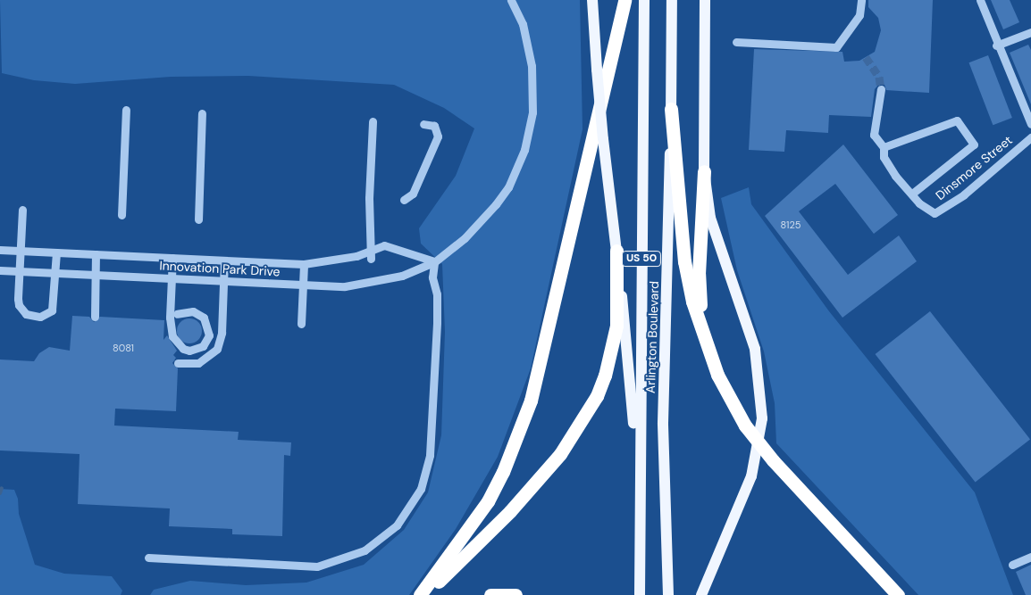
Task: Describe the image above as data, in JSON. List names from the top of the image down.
{
  "streets": {
    "main road": ["US 50", "Arlington Boulevard"],
    "street": ["Dinsmore Street", "Innovation Park Drive"]
  },
  "house_numbers": ["8125", "8081"]
}
